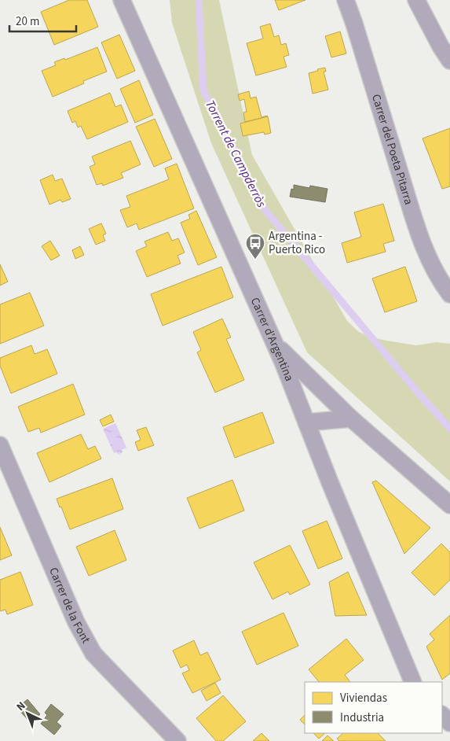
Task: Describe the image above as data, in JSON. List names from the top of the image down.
{
  "streets": {
    "street": ["Carrer del Poeta Pitarra", "Carrer d'Argentina", "Carrer de la Font"]
  },
  "water": ["Torrent de Campderròs"],
  "places": {
    "bus stop": ["Argentina - Puerto Rico"]
  },
  "legend": ["Viviendas", "Industria"],
  "scale_bar": "20 m",
  "north": "top left"
}
